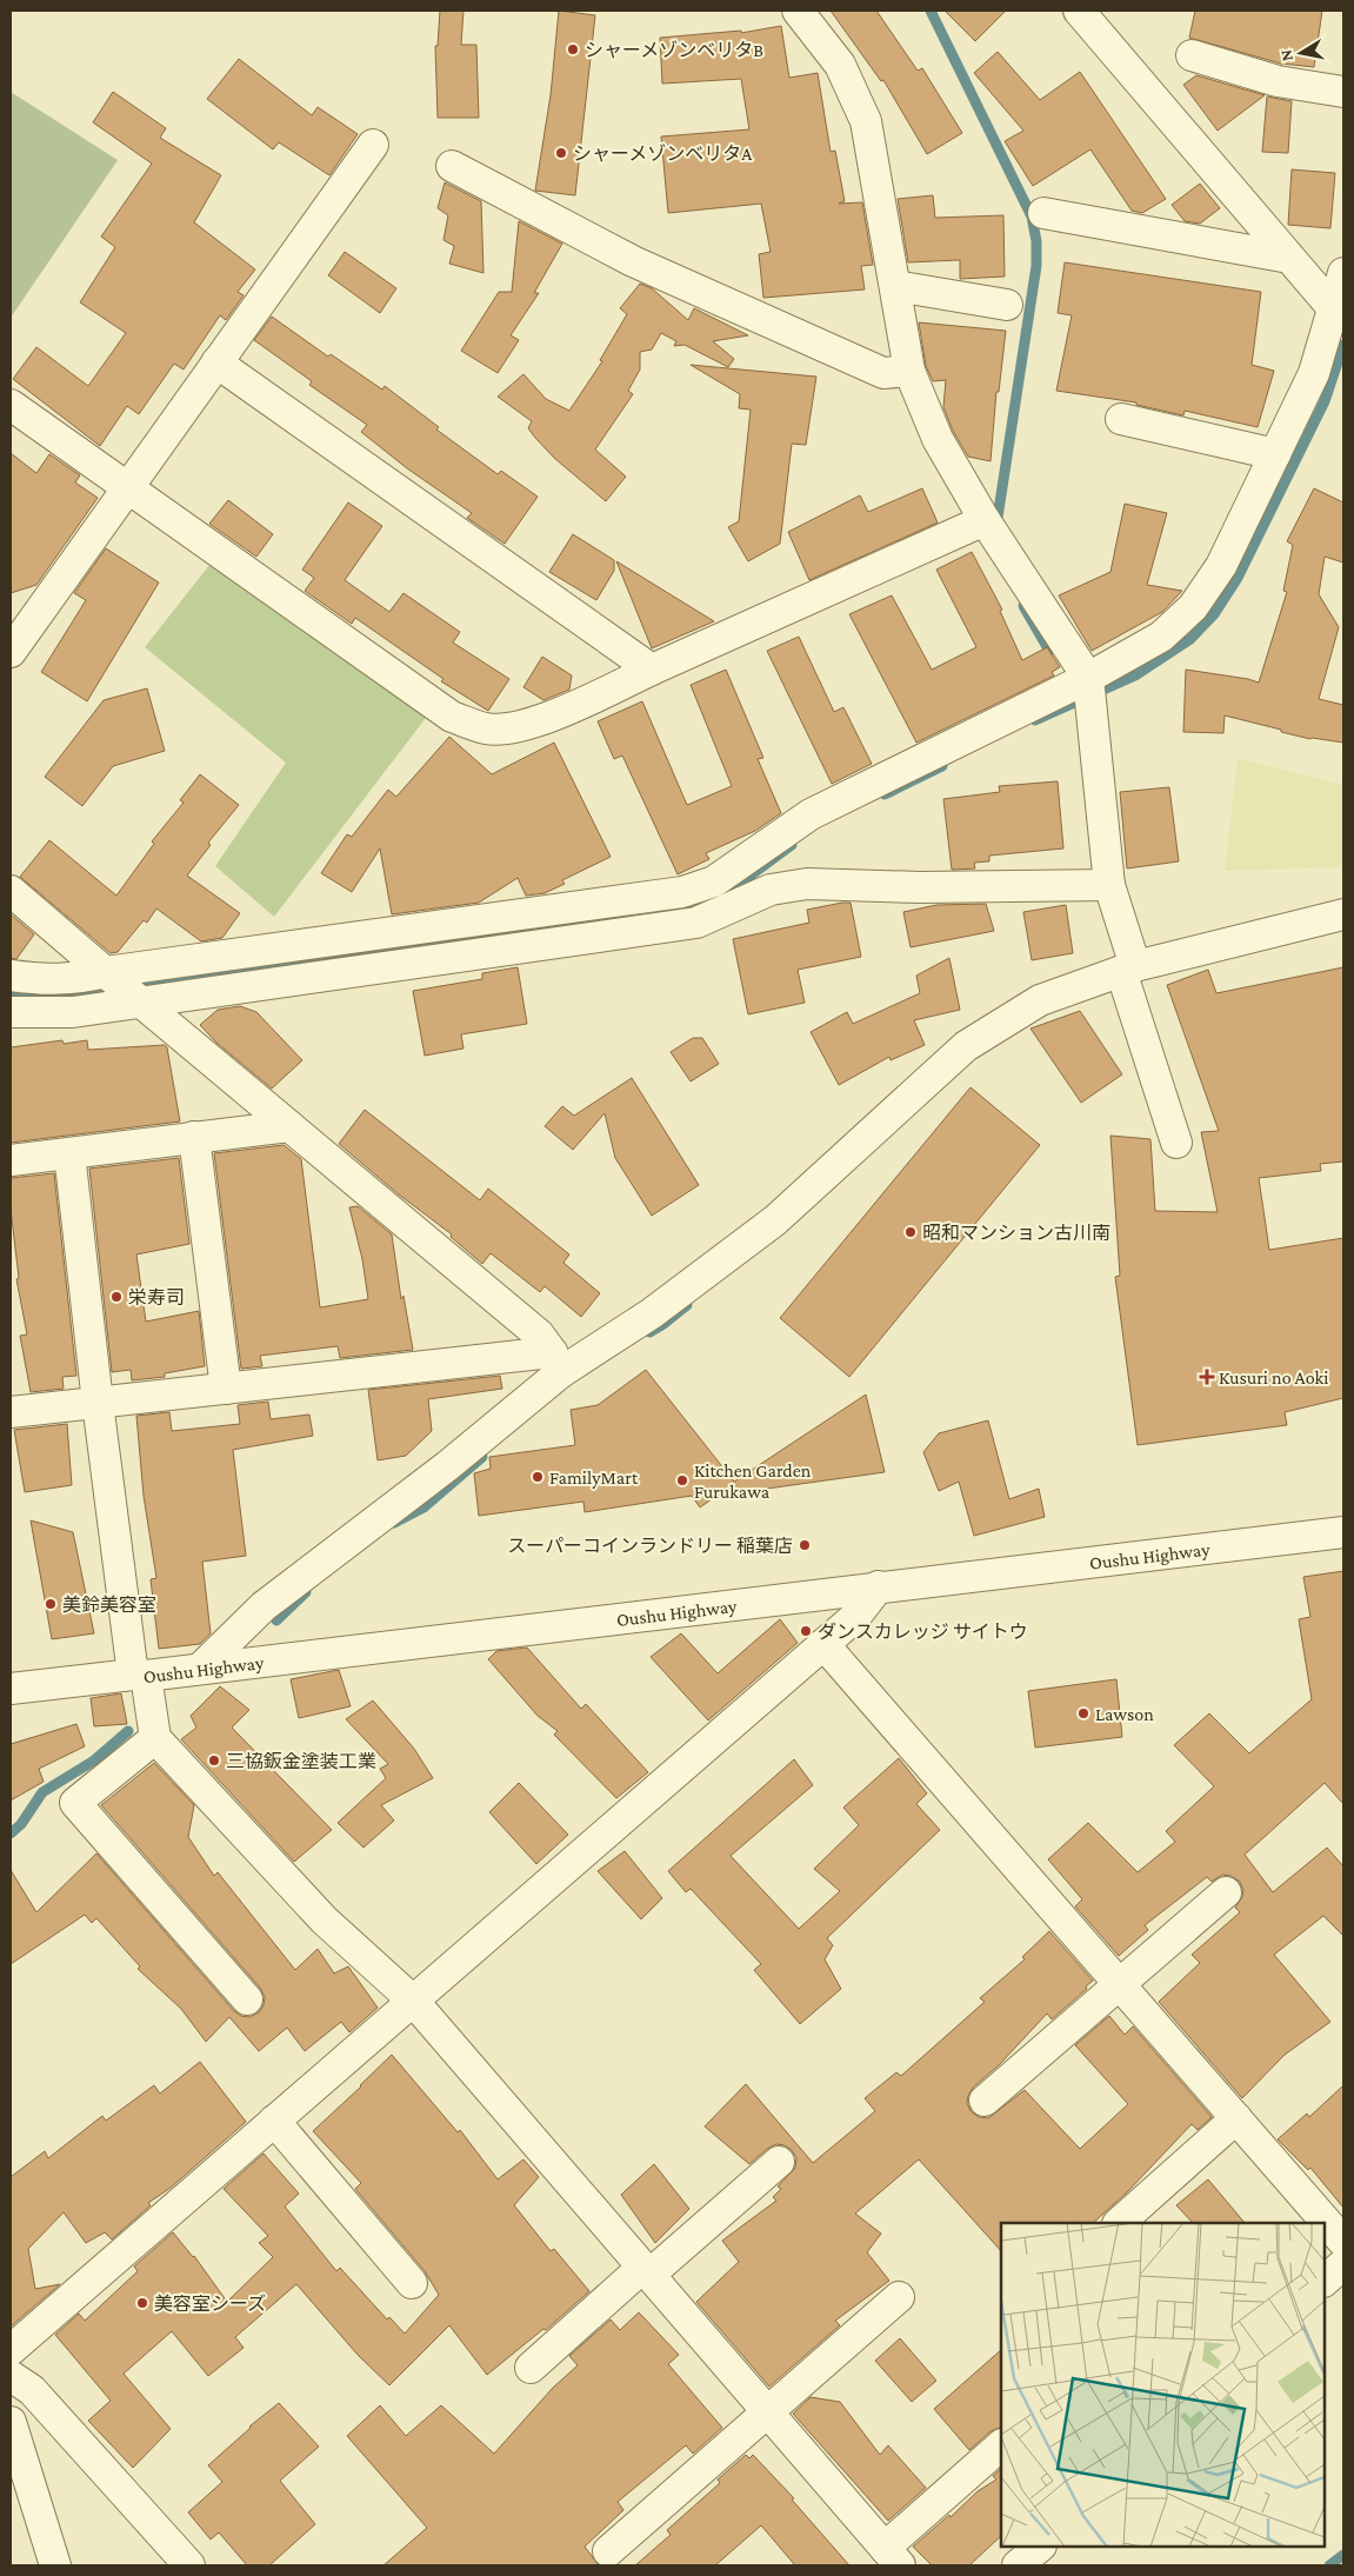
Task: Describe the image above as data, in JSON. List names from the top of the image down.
{
  "streets": {
    "street": ["Oushu Highway"]
  },
  "places": {
    "other": [
      "シャーメゾンベリタB",
      "シャーメゾンベリタA",
      "昭和マンション古川南",
      "栄寿司",
      "FamilyMart",
      "Kitchen Garden Furukawa",
      "スーパーコインランドリー 稲葉店",
      "美鈴美容室",
      "ダンスカレッジ サイトウ",
      "Lawson",
      "三協鈑金塗装工業",
      "美容室シーズ"
    ],
    "health": ["Kusuri no Aoki"]
  },
  "north": "left"
}
